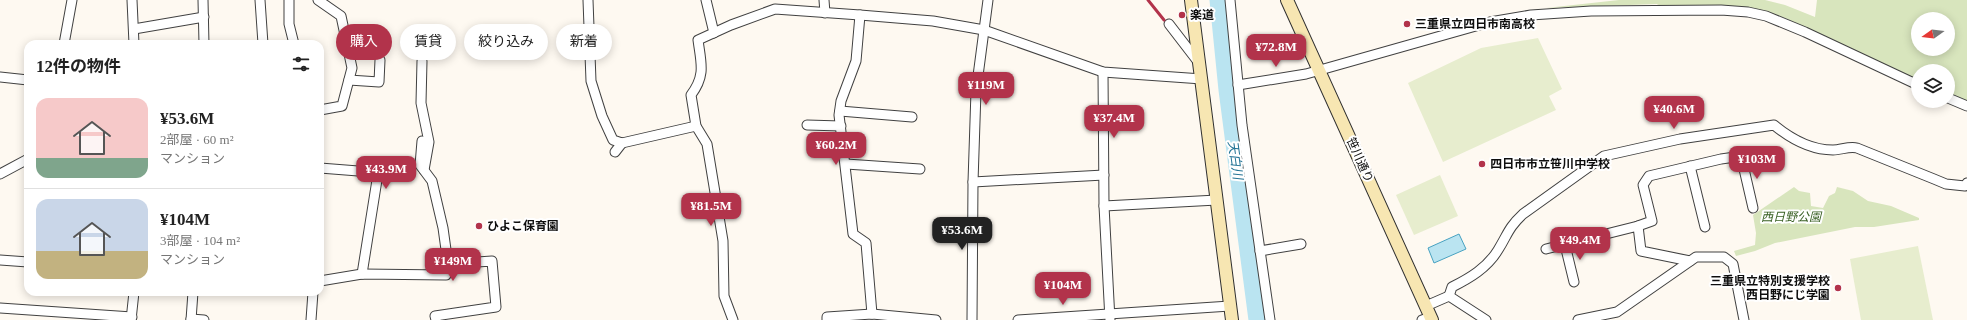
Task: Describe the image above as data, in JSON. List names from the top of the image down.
{
  "streets": {
    "street": ["笹川通り"]
  },
  "water": ["天白川"],
  "parks": ["西日野公園"],
  "places": [
    "楽道",
    "三重県立四日市南高校",
    "四日市市立笹川中学校",
    "ひよこ保育園",
    "三重県立特別支援学校 西日野にじ学園"
  ],
  "north": "left",
  "page": {
    "chip": [
      "購入",
      "賃貸",
      "絞り込み",
      "新着"
    ],
    "price": [
      "¥72.8M",
      "¥119M",
      "¥40.6M",
      "¥37.4M",
      "¥60.2M",
      "¥103M",
      "¥43.9M",
      "¥81.5M",
      "¥53.6M",
      "¥49.4M",
      "¥149M",
      "¥104M"
    ],
    "heading": "12件の物件",
    "list": [
      {
        "name": "¥53.6M",
        "note": "2部屋 · 60 m² · マンション"
      },
      {
        "name": "¥104M",
        "note": "3部屋 · 104 m² · マンション"
      }
    ]
  }
}
